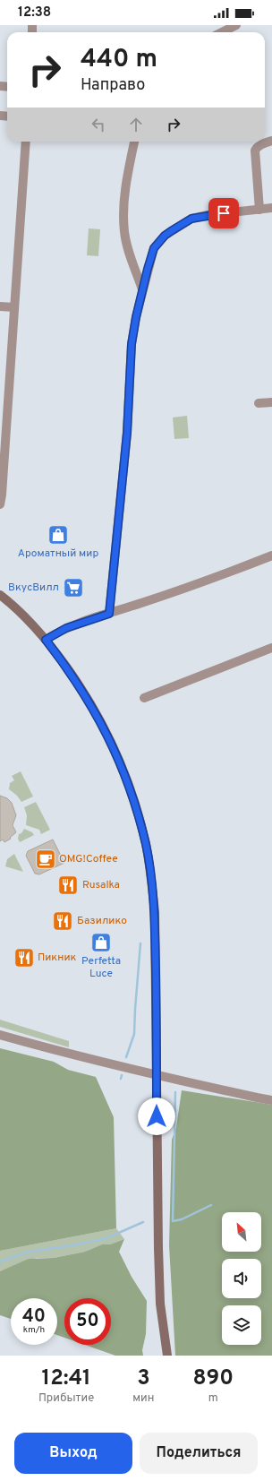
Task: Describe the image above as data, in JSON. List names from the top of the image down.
{
  "places": {
    "shop": ["Ароматный мир", "Perfetta Luce"],
    "supermarket": ["ВкусВилл"],
    "cafe": ["OMG!Coffee"],
    "restaurant": ["Rusalka", "Базилико", "Пикник"]
  },
  "north": "top left",
  "page": {
    "status": "12:38",
    "turn": ["440 m", "Направо"],
    "speed": "40 km/h",
    "limit": "50",
    "eta": [
      "12:41",
      "Прибытие",
      "3",
      "мин",
      "890",
      "m"
    ],
    "buttons": ["Выход", "Поделиться"]
  }
}
